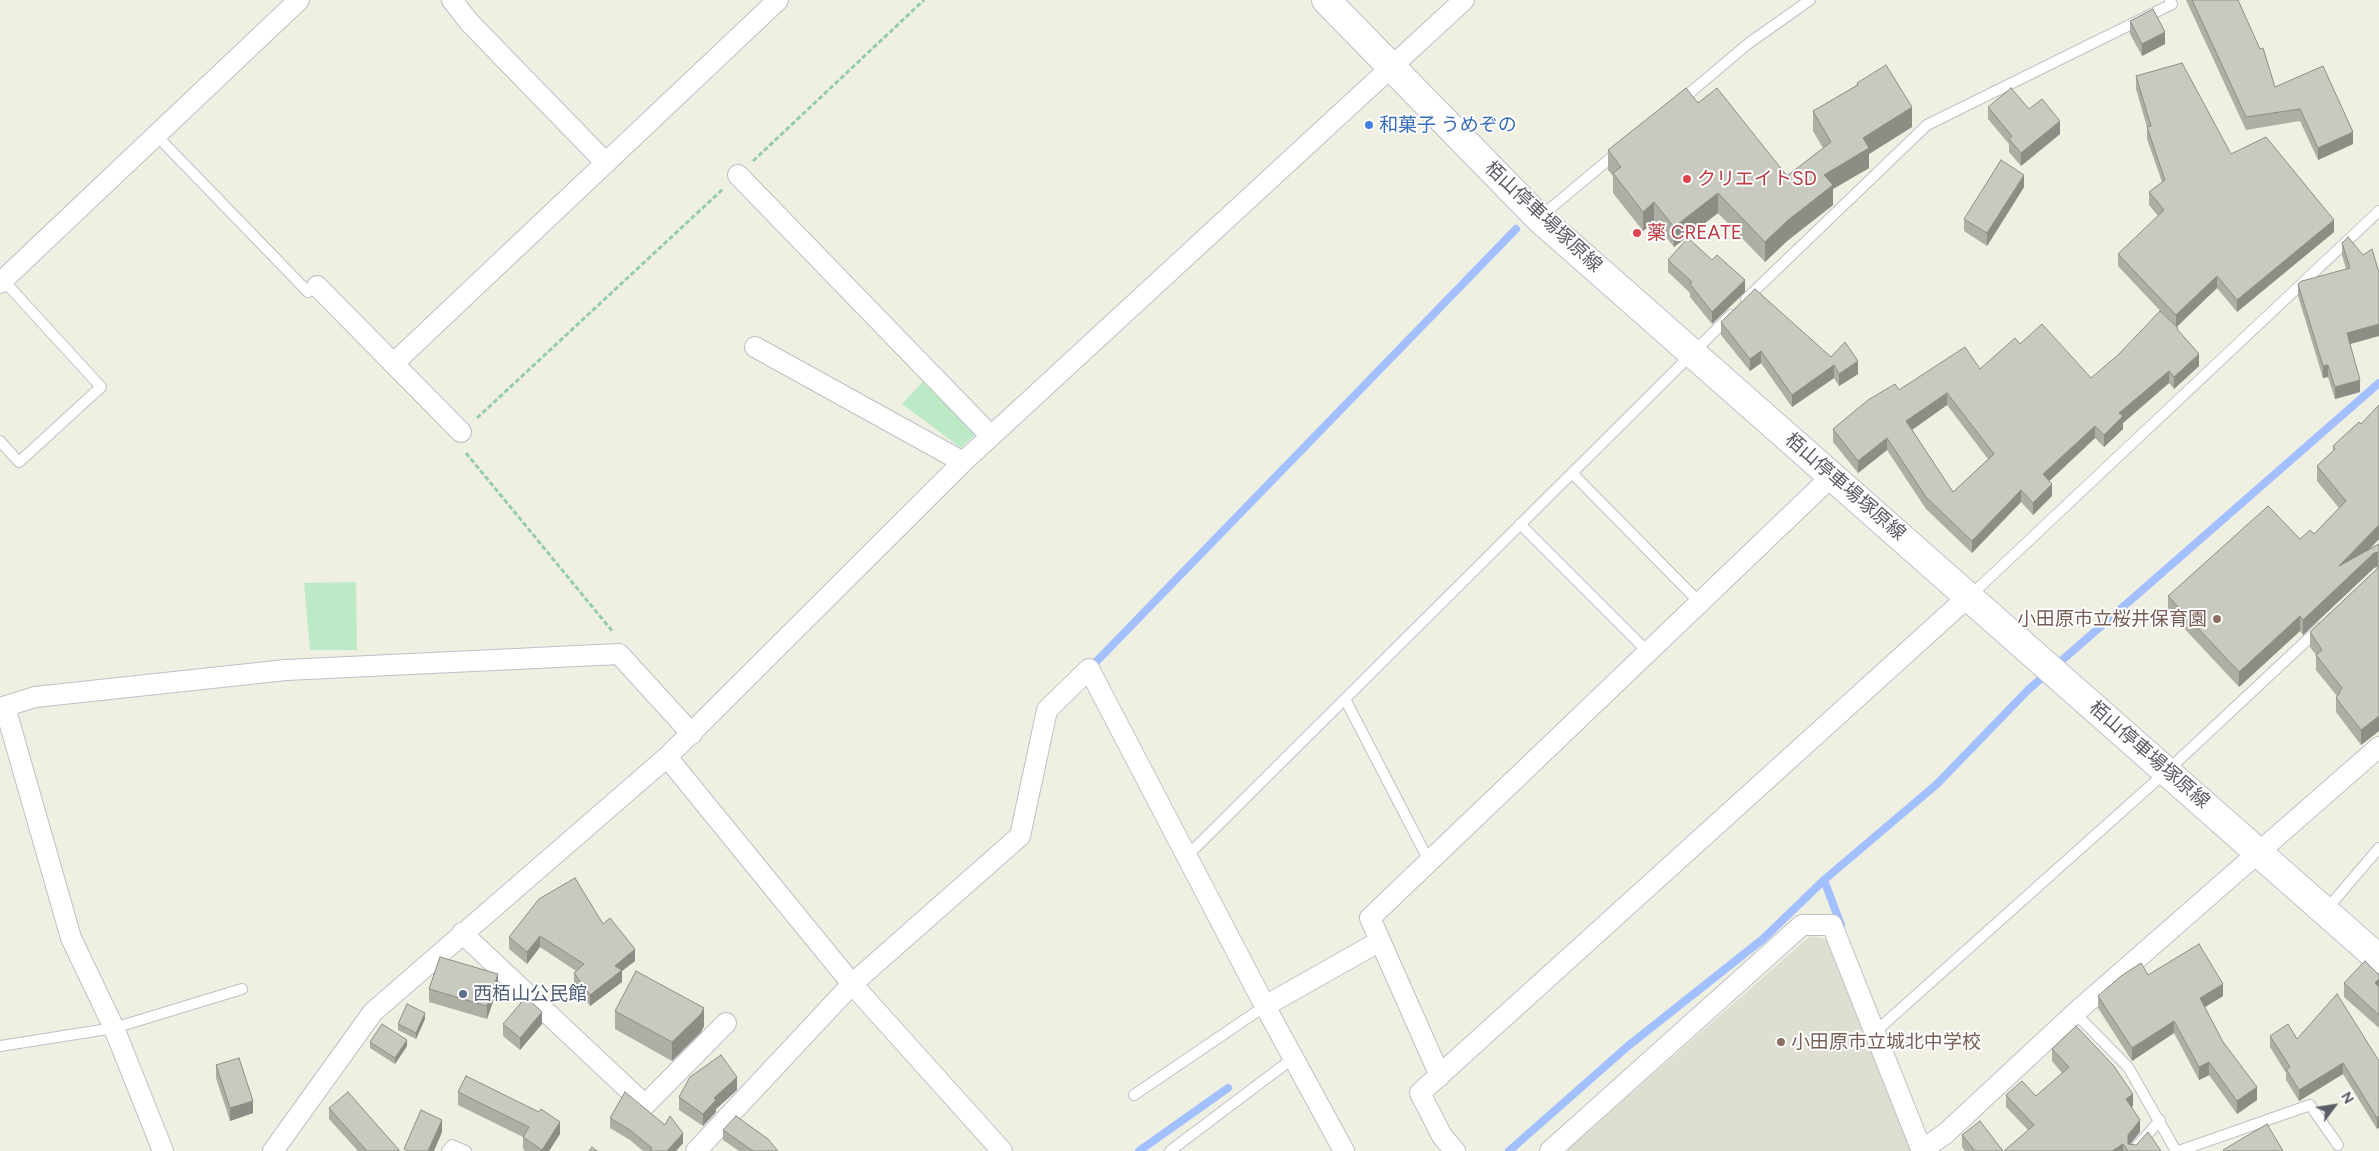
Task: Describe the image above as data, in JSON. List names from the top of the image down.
{
  "streets": {
    "main road": ["栢山停車場塚原線"]
  },
  "places": [
    "和菓子 うめぞの",
    "クリエイトSD",
    "薬 CREATE",
    "小田原市立桜井保育園",
    "西栢山公民館",
    "小田原市立城北中学校"
  ],
  "north": "top right"
}
